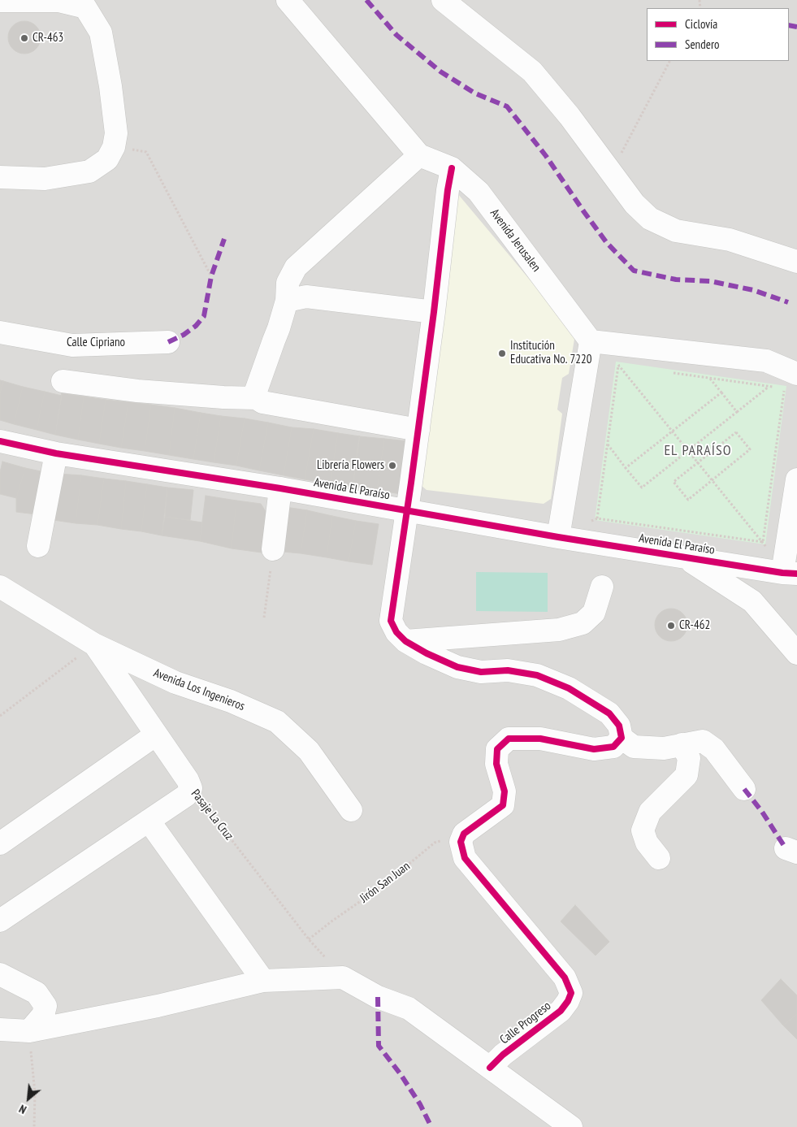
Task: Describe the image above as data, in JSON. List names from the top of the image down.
{
  "streets": {
    "street": [
      "Avenida Jerusalen",
      "Calle Cipriano",
      "Avenida El Paraíso",
      "Avenida Los Ingenieros",
      "Pasaje La Cruz",
      "Calle Progreso"
    ],
    "path": ["Jirón San Juan"]
  },
  "crossings": [
    ["Avenida Los Ingenieros", "Pasaje La Cruz"],
    ["Pasaje La Cruz", "Jirón San Juan"],
    ["Jirón San Juan", "Calle Progreso"]
  ],
  "districts": ["EL PARAÍSO"],
  "places": [
    "CR-463",
    "Institución Educativa No. 7220",
    "Librería Flowers",
    "CR-462"
  ],
  "legend": ["Ciclovía", "Sendero"],
  "north": "bottom left"
}
